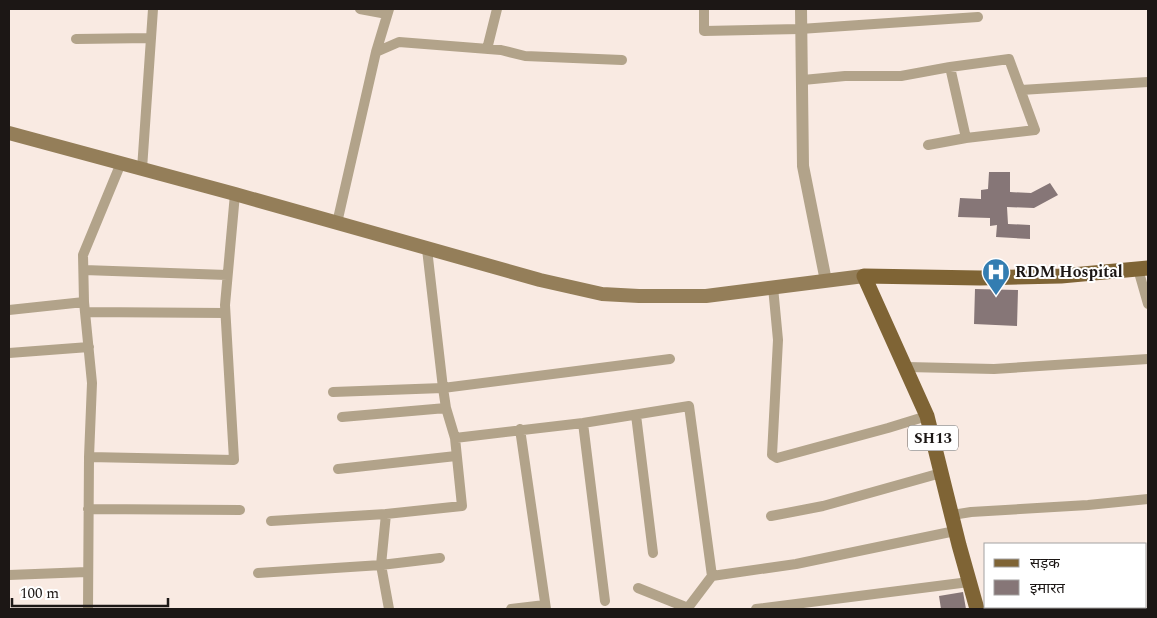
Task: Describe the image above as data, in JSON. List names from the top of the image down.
{
  "streets": {
    "main road": ["SH13"]
  },
  "places": {
    "hospital": ["RDM Hospital"]
  },
  "legend": ["सड़क", "इमारत"],
  "scale_bar": "100 m"
}
